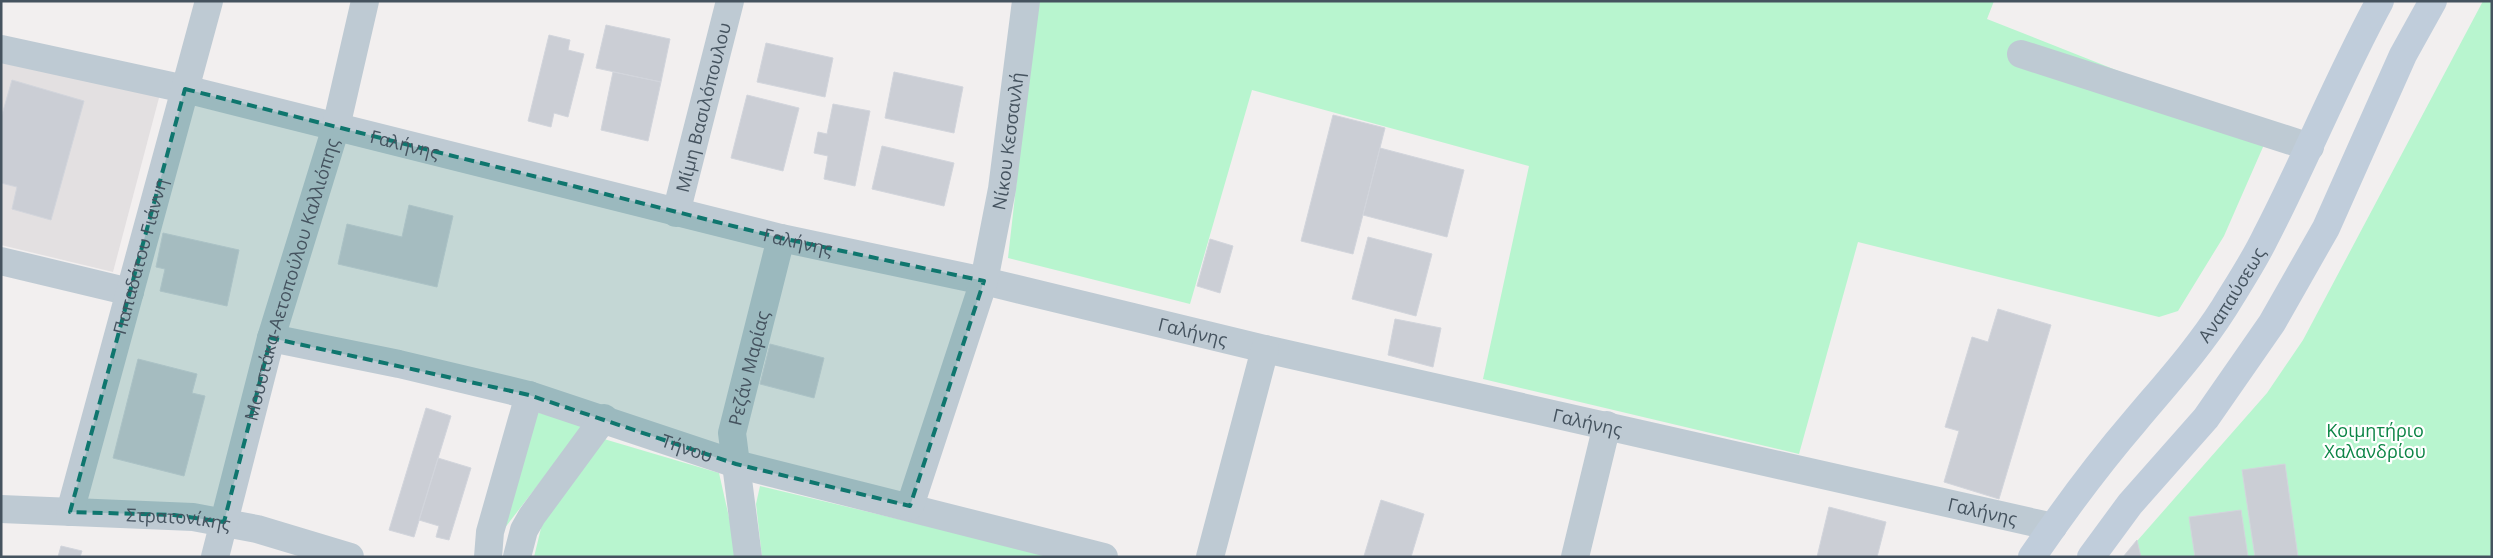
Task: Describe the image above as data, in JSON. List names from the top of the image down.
{
  "streets": {
    "main road": ["Αναπαύσεως"],
    "street": [
      "Μίμη Βασιλόπουλου",
      "Νίκου Κεσσανλή",
      "Γαλήνης",
      "Παπαδάτου Γιάννη",
      "Μουστάκα-Αετοπούλου Καλλιόπης",
      "Ρεζάν Μαρίας",
      "Τήνου",
      "Στρατονίκης"
    ]
  },
  "crossings": [
    ["Μίμη Βασιλόπουλου", "Γαλήνης"],
    ["Νίκου Κεσσανλή", "Γαλήνης"],
    ["Νίκου Κεσσανλή", "Τήνου"],
    ["Γαλήνης", "Παπαδάτου Γιάννη"],
    ["Γαλήνης", "Μουστάκα-Αετοπούλου Καλλιόπης"],
    ["Γαλήνης", "Αναπαύσεως"],
    ["Γαλήνης", "Ρεζάν Μαρίας"],
    ["Παπαδάτου Γιάννη", "Στρατονίκης"],
    ["Μουστάκα-Αετοπούλου Καλλιόπης", "Τήνου"],
    ["Μουστάκα-Αετοπούλου Καλλιόπης", "Στρατονίκης"],
    ["Ρεζάν Μαρίας", "Τήνου"]
  ],
  "parks": ["Κοιμητήριο Χαλανδρίου"]
}
